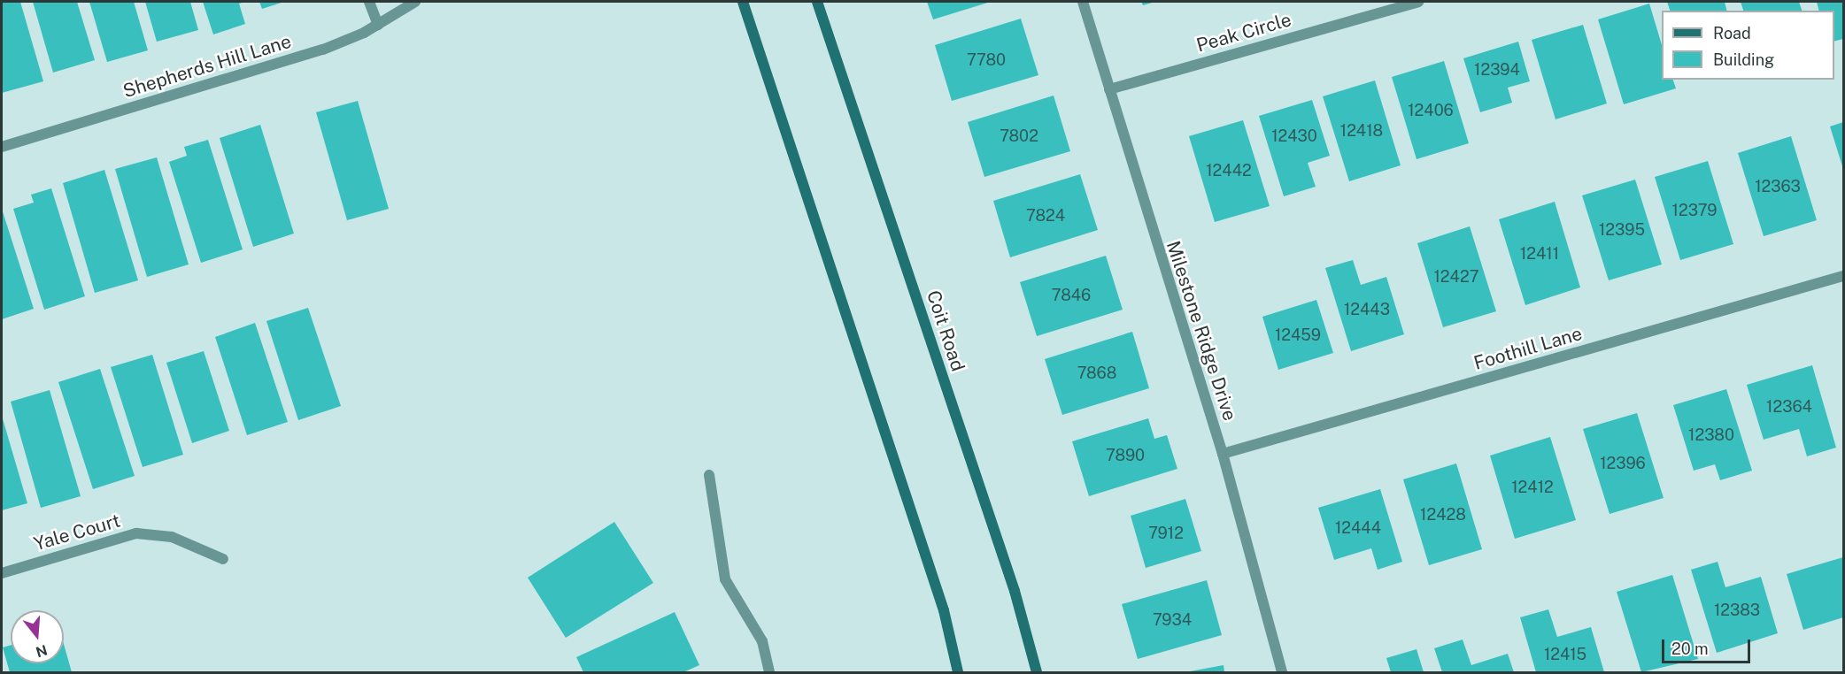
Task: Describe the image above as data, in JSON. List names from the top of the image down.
{
  "streets": {
    "main road": ["Coit Road"],
    "street": [
      "Peak Circle",
      "Shepherds Hill Lane",
      "Milestone Ridge Drive",
      "Foothill Lane",
      "Yale Court"
    ]
  },
  "crossings": [
    ["Peak Circle", "Milestone Ridge Drive"],
    ["Milestone Ridge Drive", "Foothill Lane"]
  ],
  "house_numbers": [
    "7780",
    "12394",
    "12406",
    "12418",
    "7802",
    "12430",
    "12442",
    "12363",
    "12379",
    "7824",
    "12395",
    "12411",
    "12427",
    "7846",
    "12443",
    "12459",
    "7868",
    "12364",
    "12380",
    "7890",
    "12396",
    "12412",
    "12428",
    "12444",
    "7912",
    "12383",
    "7934",
    "12415"
  ],
  "legend": ["Road", "Building"],
  "scale_bar": "20 m",
  "north": "bottom"
}
